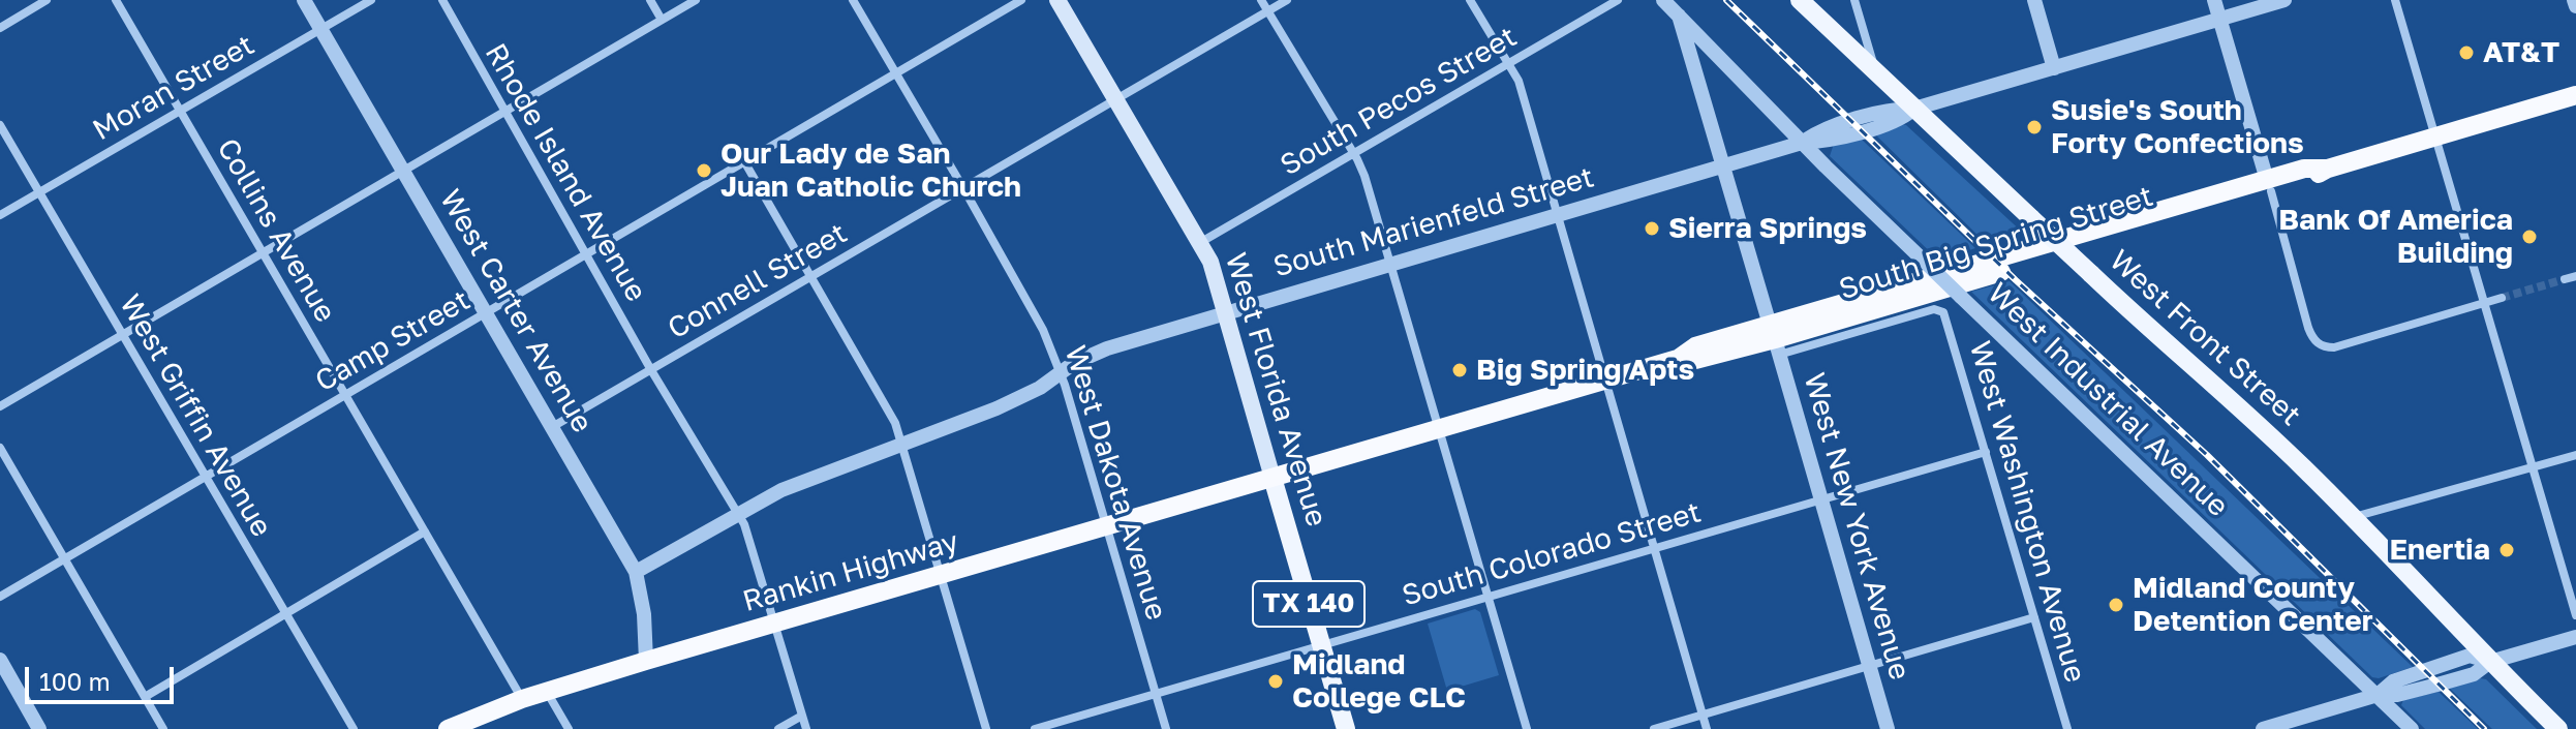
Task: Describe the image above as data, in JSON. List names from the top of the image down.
{
  "streets": {
    "highway": ["South Big Spring Street", "Rankin Highway"],
    "main road": ["West Front Street", "West Florida Avenue", "TX 140"],
    "street": [
      "Moran Street",
      "South Pecos Street",
      "Rhode Island Avenue",
      "South Marienfeld Street",
      "Collins Avenue",
      "Connell Street",
      "West Carter Avenue",
      "Camp Street",
      "West Industrial Avenue",
      "West Griffin Avenue",
      "West Dakota Avenue",
      "West Washington Avenue",
      "West New York Avenue",
      "South Colorado Street"
    ]
  },
  "crossings": [
    ["Moran Street", "Collins Avenue"],
    ["Moran Street", "West Carter Avenue"],
    ["Moran Street", "West Griffin Avenue"],
    ["South Pecos Street", "West Florida Avenue"],
    ["Rhode Island Avenue", "South Marienfeld Street"],
    ["Rhode Island Avenue", "Connell Street"],
    ["Rhode Island Avenue", "Camp Street"],
    ["Rhode Island Avenue", "Rankin Highway"],
    ["South Marienfeld Street", "West Carter Avenue"],
    ["South Marienfeld Street", "West Front Street"],
    ["South Marienfeld Street", "West Florida Avenue"],
    ["South Marienfeld Street", "West Industrial Avenue"],
    ["South Marienfeld Street", "West Dakota Avenue"],
    ["South Marienfeld Street", "West New York Avenue"],
    ["Collins Avenue", "Camp Street"],
    ["Collins Avenue", "Rankin Highway"],
    ["South Big Spring Street", "West Florida Avenue"],
    ["South Big Spring Street", "West Washington Avenue"],
    ["South Big Spring Street", "West New York Avenue"],
    ["South Big Spring Street", "Rankin Highway"],
    ["Connell Street", "West Carter Avenue"],
    ["Connell Street", "West Florida Avenue"],
    ["Connell Street", "West Dakota Avenue"],
    ["West Carter Avenue", "Camp Street"],
    ["West Carter Avenue", "Rankin Highway"],
    ["Camp Street", "West Griffin Avenue"],
    ["Camp Street", "West Dakota Avenue"],
    ["West Florida Avenue", "South Colorado Street"],
    ["West Florida Avenue", "Rankin Highway"],
    ["West Industrial Avenue", "West New York Avenue"],
    ["West Dakota Avenue", "South Colorado Street"],
    ["West Dakota Avenue", "Rankin Highway"],
    ["West Washington Avenue", "South Colorado Street"],
    ["West New York Avenue", "South Colorado Street"]
  ],
  "places": [
    "AT&T",
    "Susie's South Forty Confections",
    "Our Lady de San Juan Catholic Church",
    "Sierra Springs",
    "Bank Of America Building",
    "Big Spring Apts",
    "Enertia",
    "Midland County Detention Center",
    "Midland College CLC"
  ],
  "scale_bar": "100 m"
}
